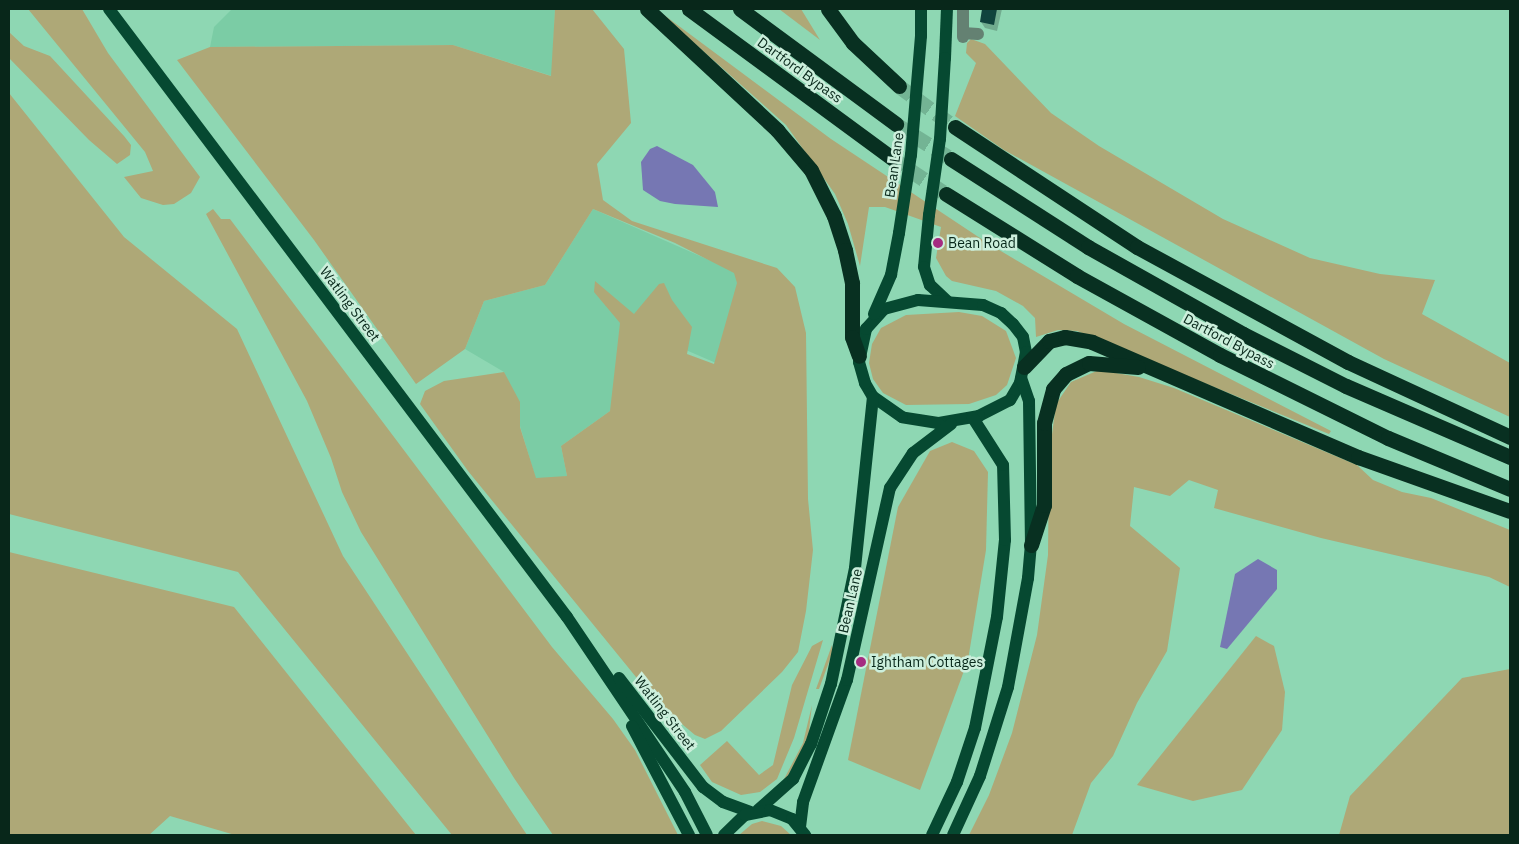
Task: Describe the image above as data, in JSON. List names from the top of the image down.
{
  "streets": {
    "highway": ["Dartford Bypass"],
    "main road": ["Bean Lane", "Watling Street"]
  },
  "crossings": [
    ["Bean Lane", "Watling Street"]
  ],
  "places": ["Bean Road", "Ightham Cottages"]
}
